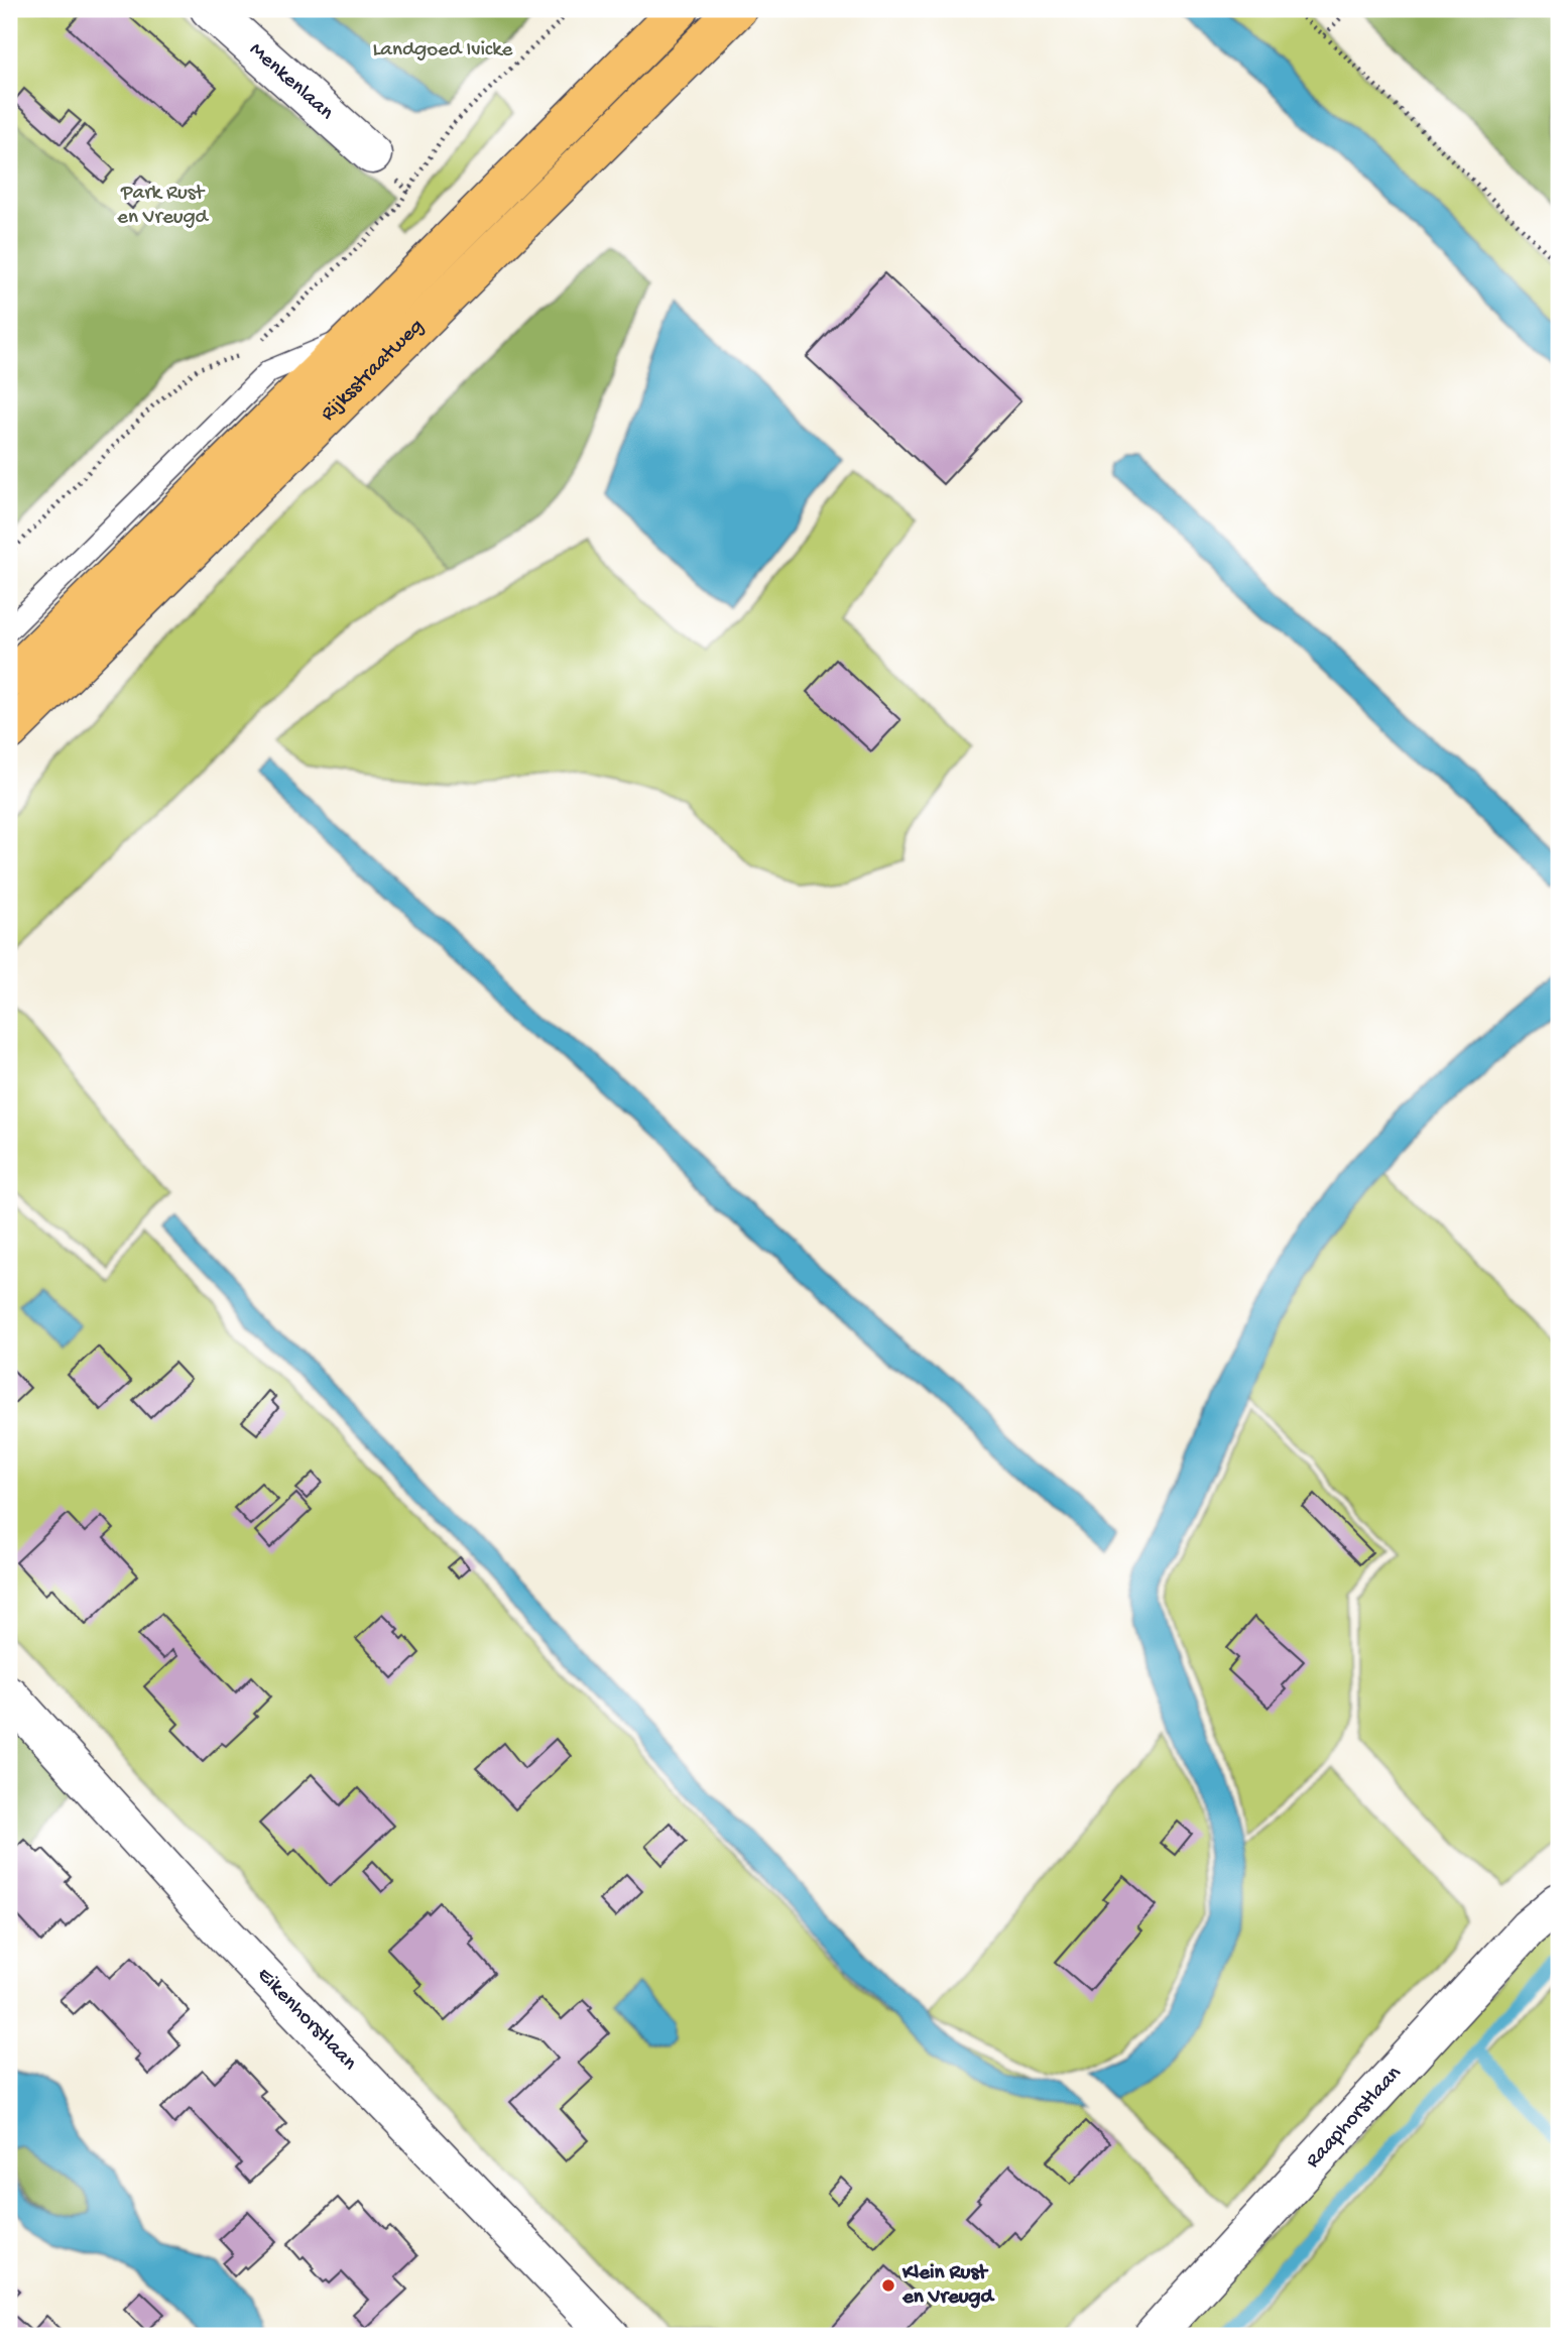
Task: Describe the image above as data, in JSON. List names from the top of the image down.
{
  "streets": {
    "main road": ["Rijksstraatweg"],
    "street": ["Menkenlaan", "Eikenhorstlaan", "Raaphorstlaan"]
  },
  "parks": ["Landgoed Ivicke", "Park Rust en Vreugd"],
  "places": ["Klein Rust en Vreugd"]
}
